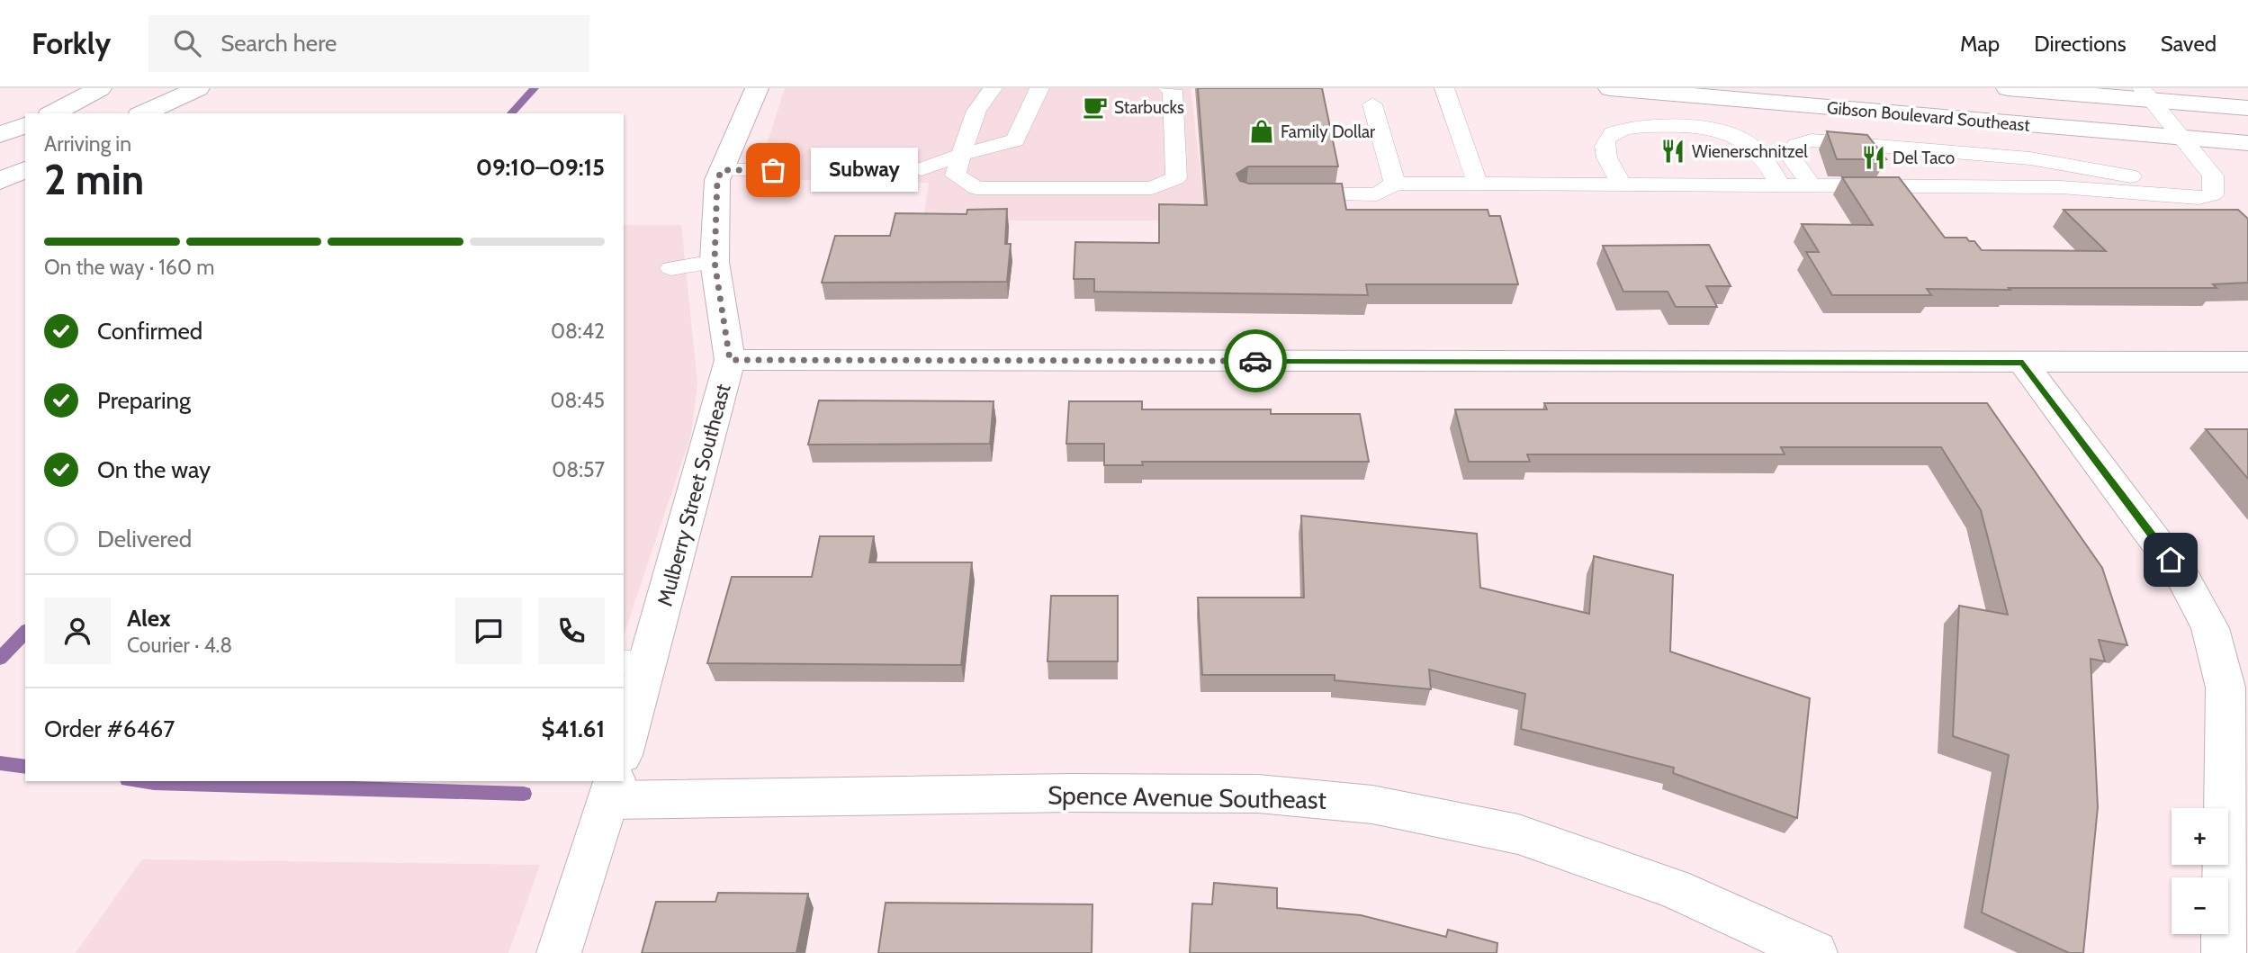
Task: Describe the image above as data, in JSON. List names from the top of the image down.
{
  "streets": {
    "main road": ["Gibson Boulevard Southeast", "Mulberry Street Southeast", "Spence Avenue Southeast"]
  },
  "places": {
    "cafe": ["Starbucks"],
    "shop": ["Family Dollar"],
    "restaurant": ["Wienerschnitzel", "Del Taco"],
    "other": ["Subway"]
  },
  "page": {
    "header": "Forkly",
    "search": "Search here",
    "nav": ["Map", "Directions", "Saved"],
    "heading": ["2 min", "Arriving in", "09:10–09:15"],
    "panel": [
      "Alex",
      "Courier · 4.8",
      "Order #6467",
      "$41.61"
    ],
    "bubble": "Subway",
    "bar": "On the way · 160 m",
    "list": [
      ["Confirmed", "08:42"],
      ["Preparing", "08:45"],
      ["On the way", "08:57"],
      "Delivered"
    ],
    "map_buttons": ["+", "−"]
  }
}
